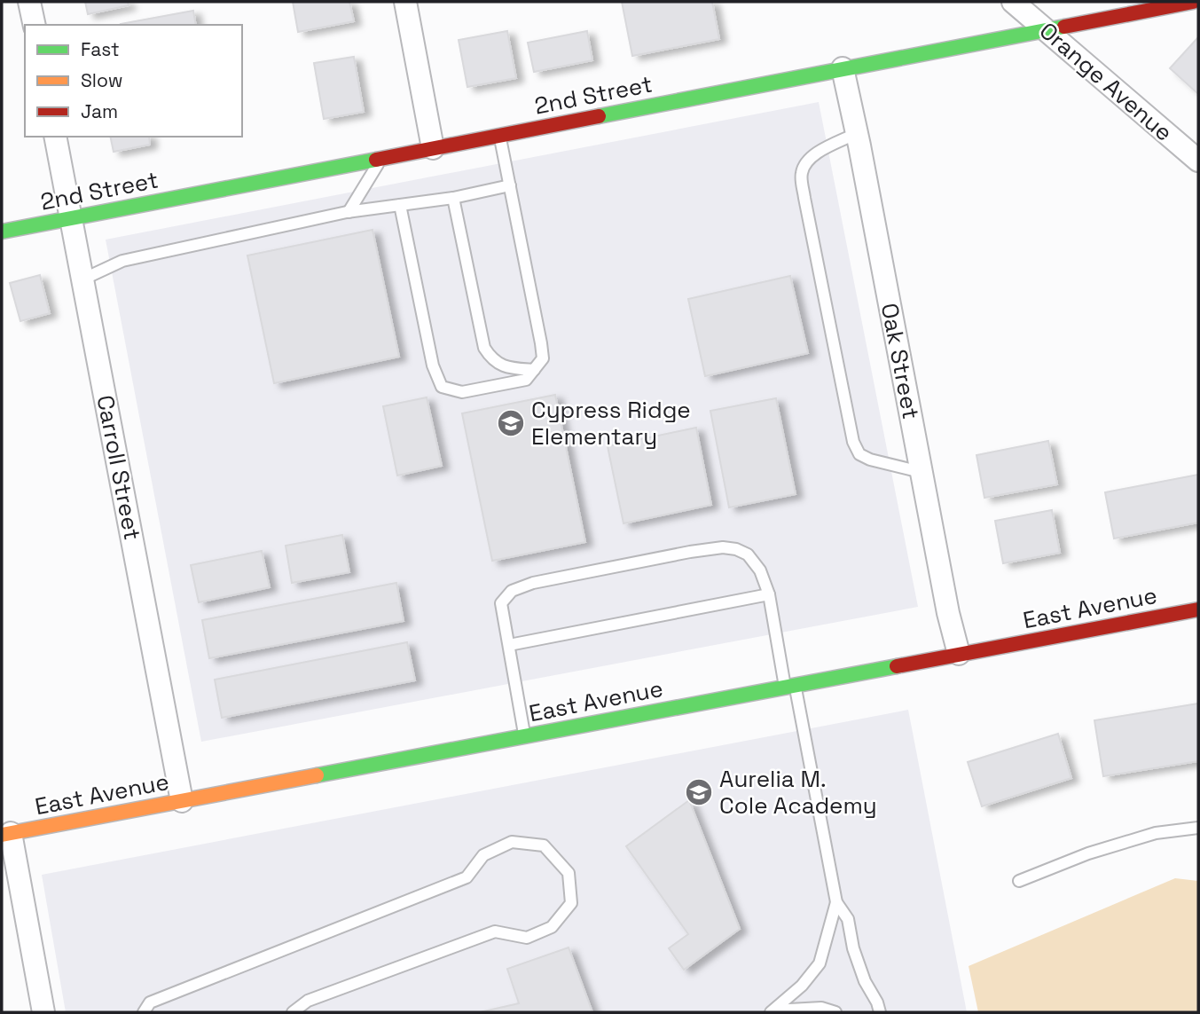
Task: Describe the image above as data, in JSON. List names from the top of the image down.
{
  "streets": {
    "street": [
      "Orange Avenue",
      "2nd Street",
      "Oak Street",
      "Carroll Street",
      "East Avenue"
    ]
  },
  "crossings": [
    ["Orange Avenue", "2nd Street"],
    ["2nd Street", "Oak Street"],
    ["2nd Street", "Carroll Street"],
    ["Oak Street", "East Avenue"],
    ["Carroll Street", "East Avenue"]
  ],
  "places": {
    "school or university": ["Cypress Ridge Elementary", "Aurelia M. Cole Academy"]
  },
  "legend": ["Fast", "Slow", "Jam"]
}
